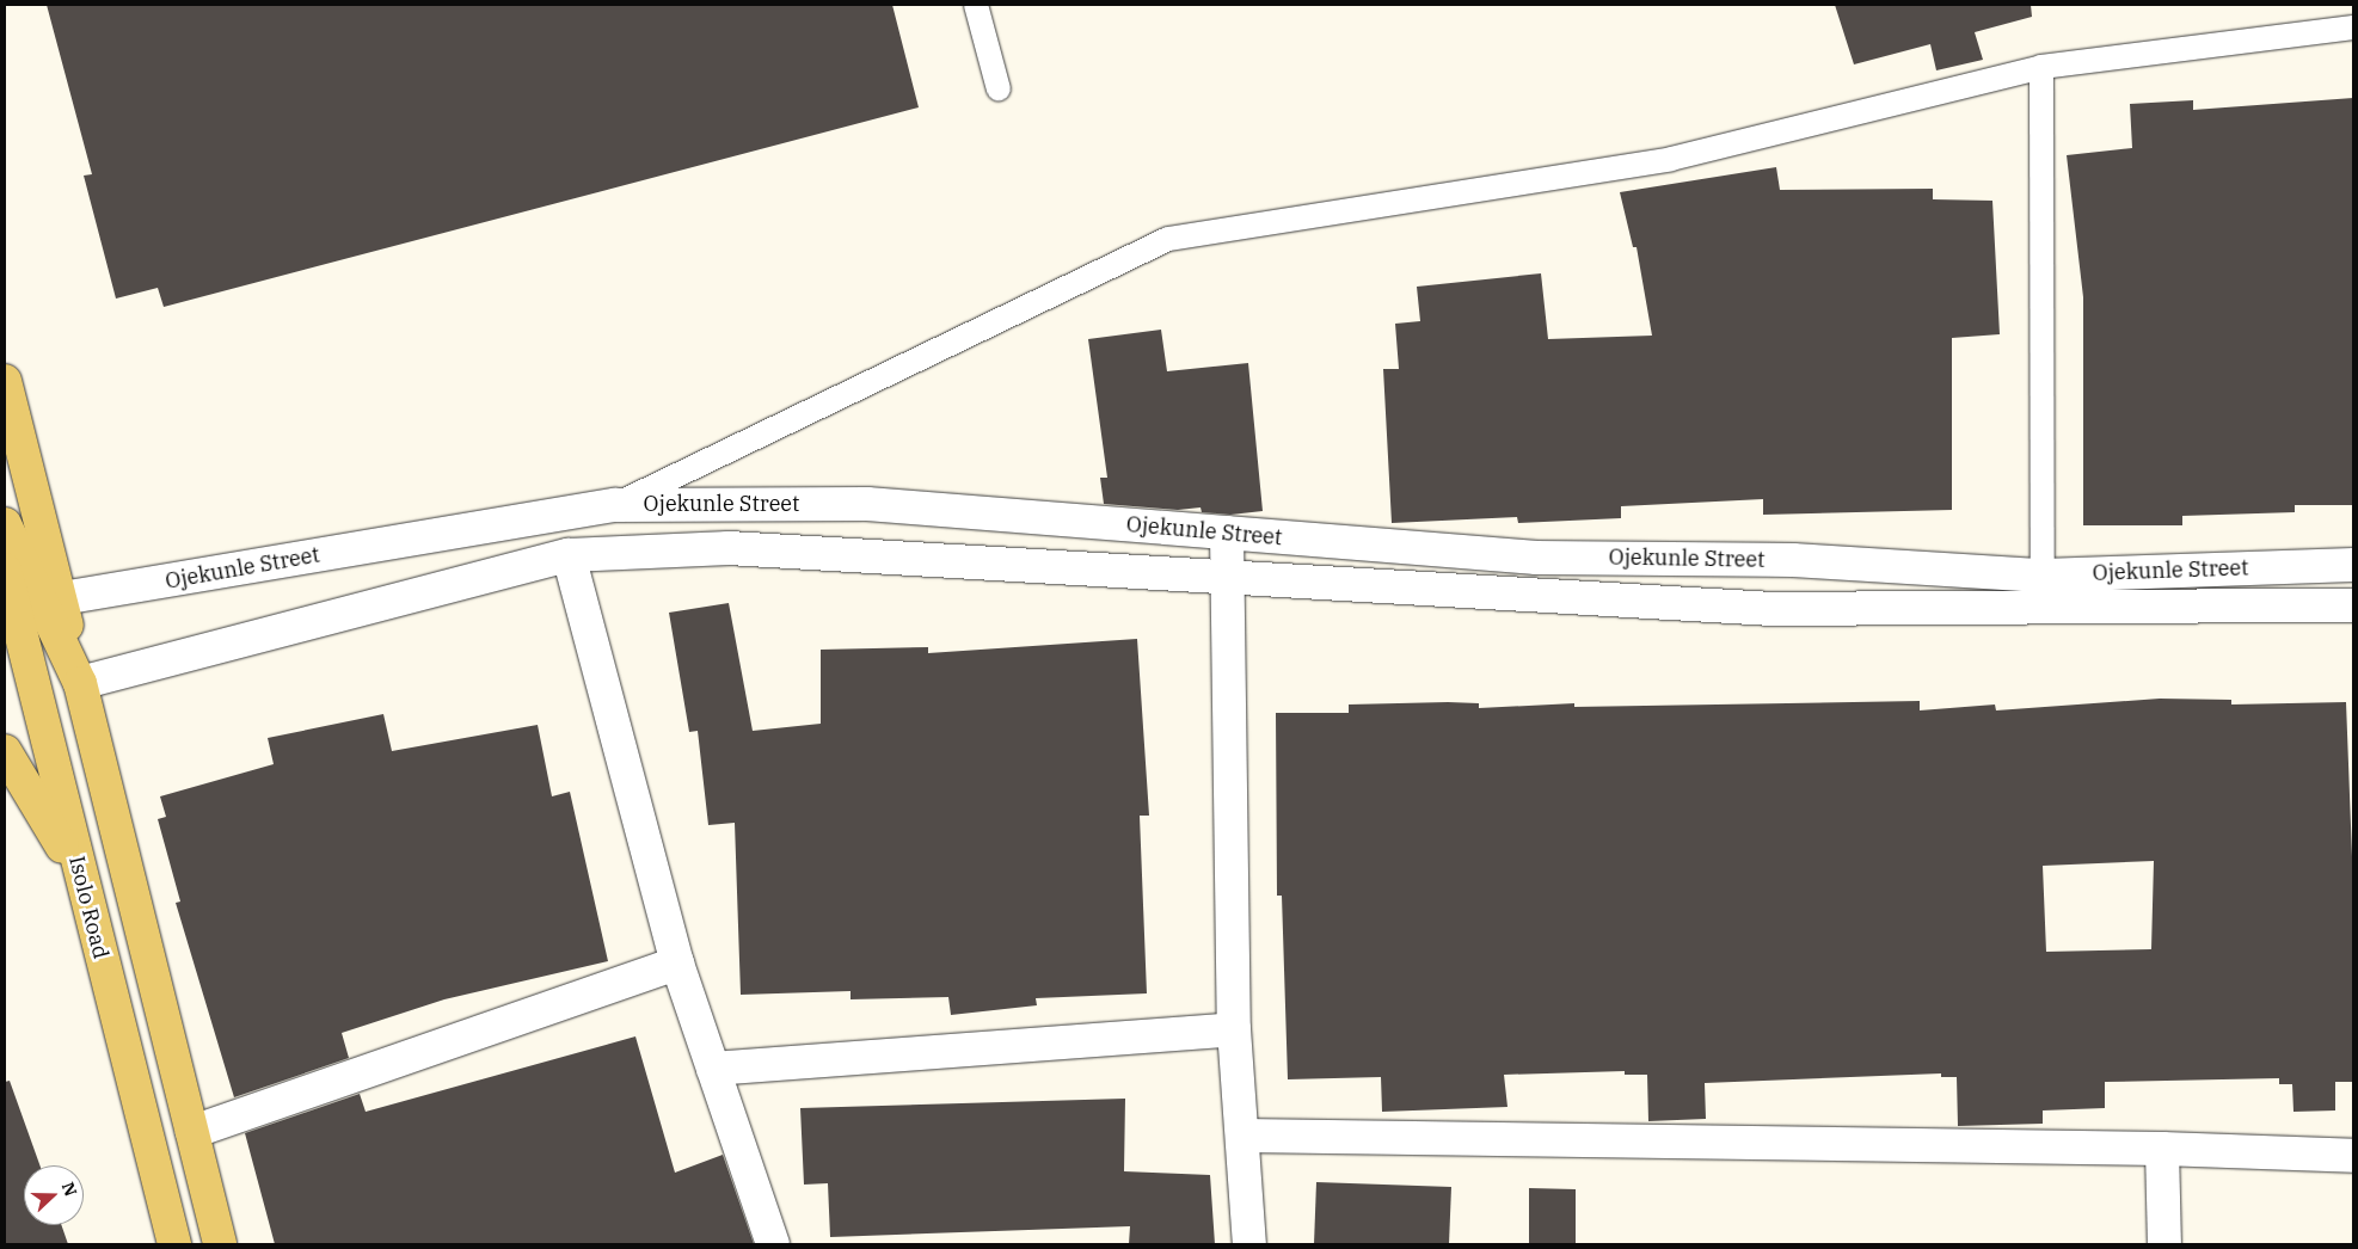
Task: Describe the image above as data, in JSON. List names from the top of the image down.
{
  "streets": {
    "main road": ["Isolo Road"],
    "street": ["Ojekunle Street"]
  },
  "north": "right"
}
